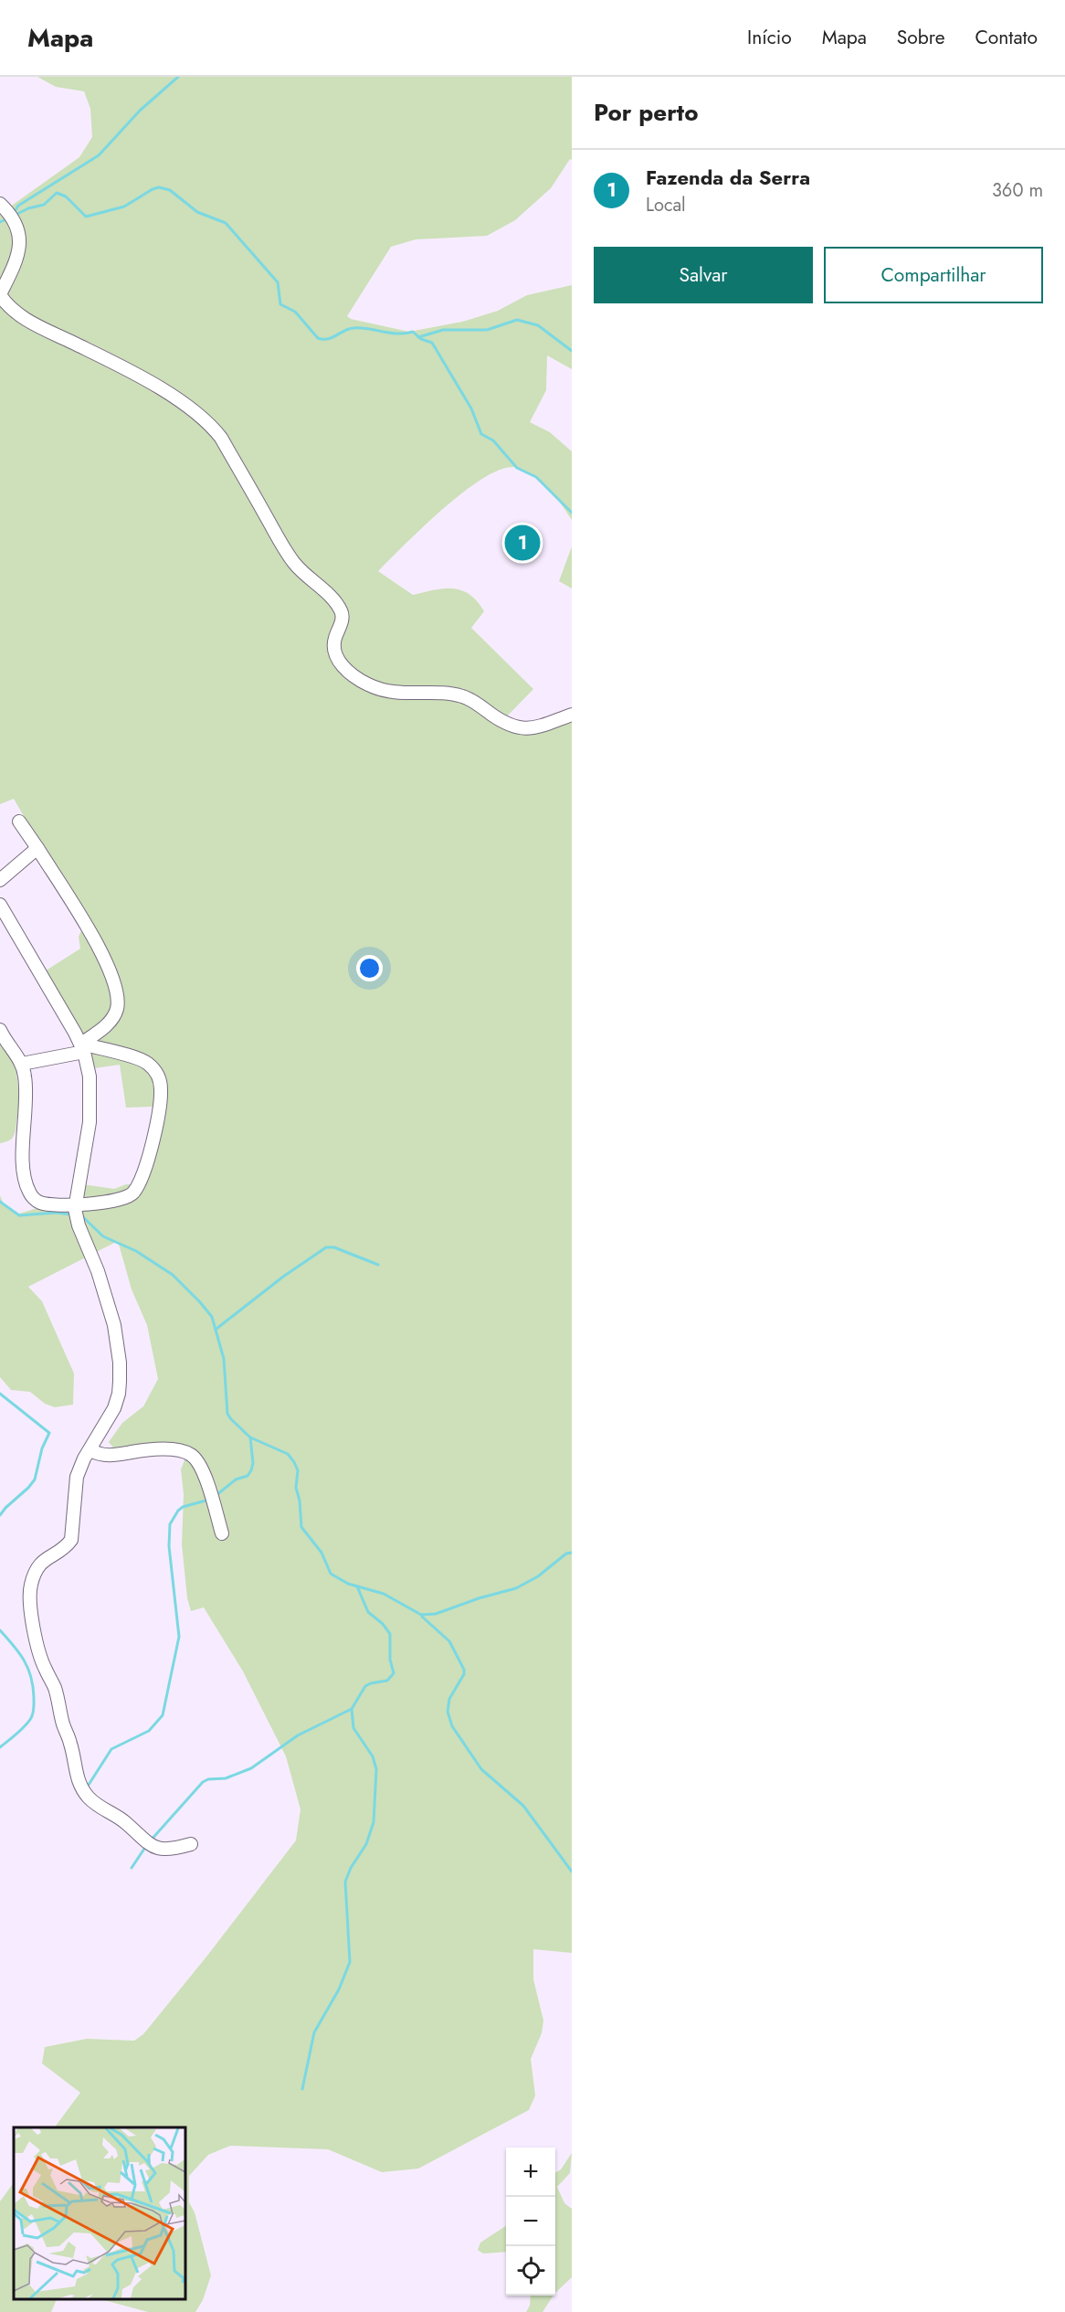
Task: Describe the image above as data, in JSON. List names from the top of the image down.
{
  "page": {
    "header": "Mapa",
    "nav": [
      "Início",
      "Mapa",
      "Sobre",
      "Contato"
    ],
    "heading": "Por perto",
    "list": [
      {
        "mark": "1",
        "name": "Fazenda da Serra",
        "note": "Local",
        "value": "360 m"
      }
    ],
    "buttons": ["Salvar", "Compartilhar"],
    "pins": "1",
    "map_buttons": ["+", "−"]
  }
}
